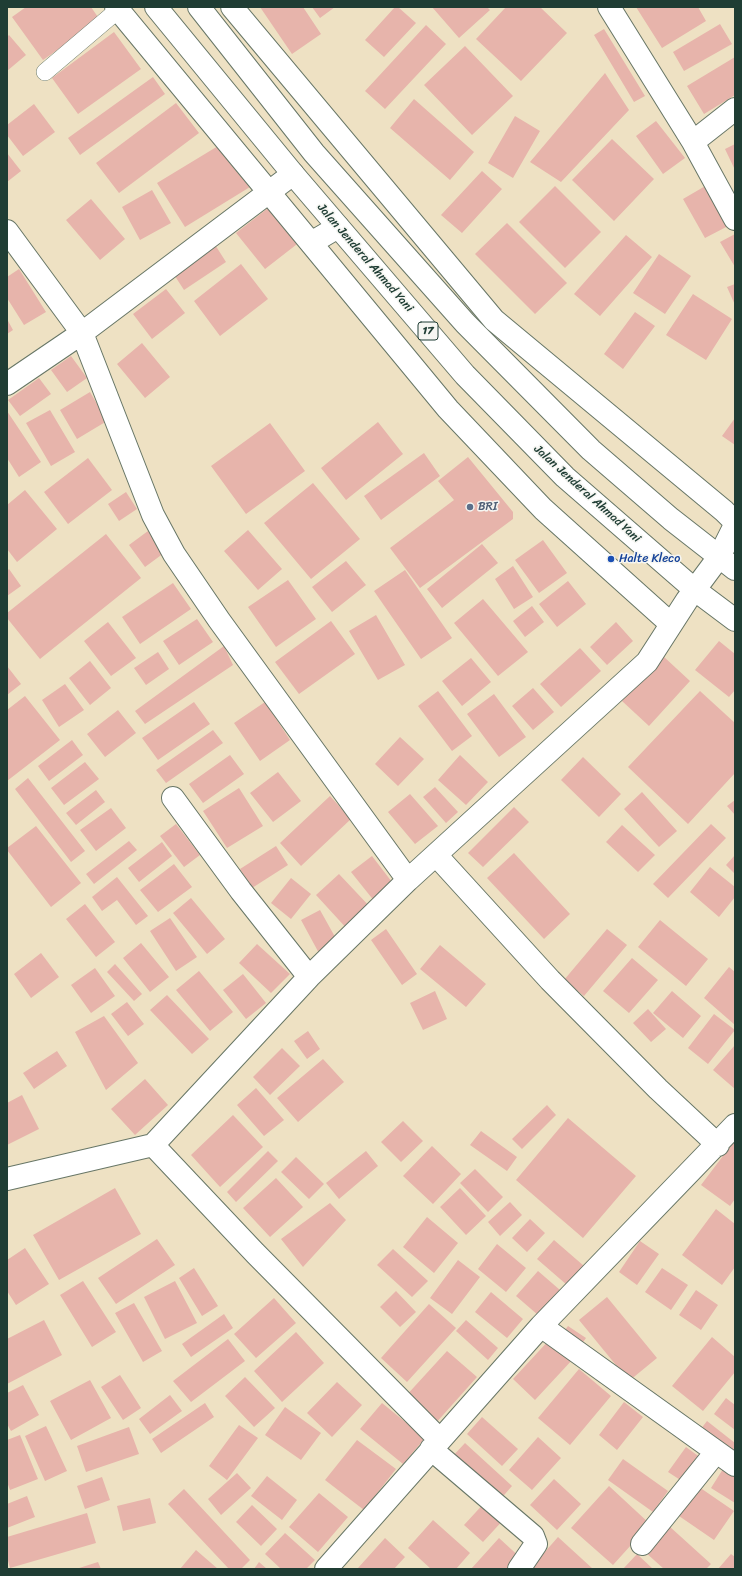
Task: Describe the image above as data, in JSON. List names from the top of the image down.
{
  "streets": {
    "main road": ["Jalan Jenderal Ahmad Yani", "17"]
  },
  "places": ["BRI", "Halte Kleco"]
}
